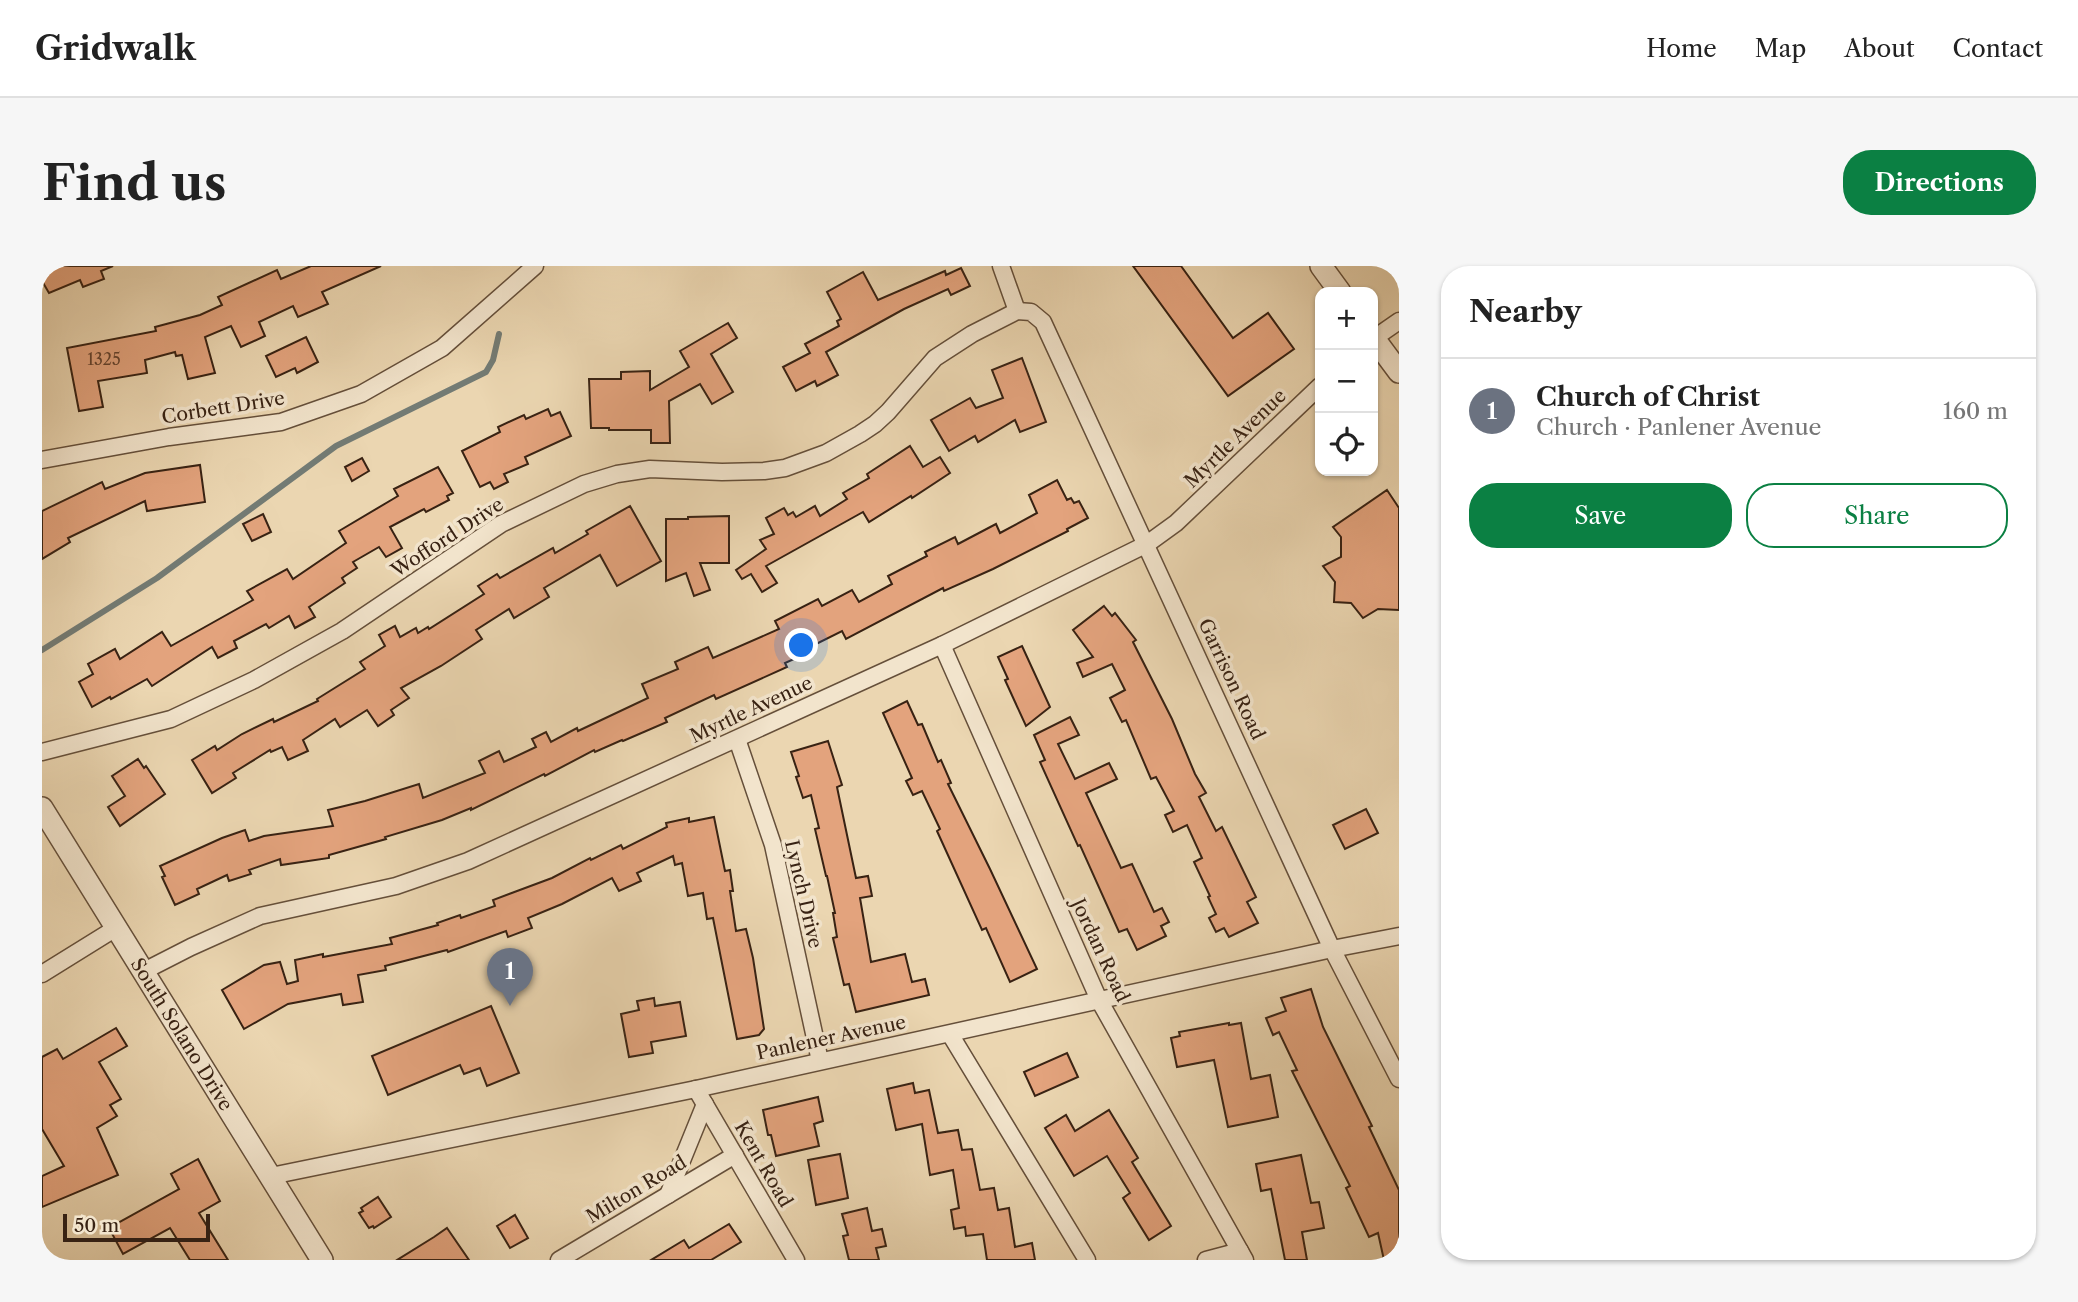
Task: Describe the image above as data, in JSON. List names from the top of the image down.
{
  "streets": {
    "street": [
      "Corbett Drive",
      "Myrtle Avenue",
      "Wofford Drive",
      "Garrison Road",
      "Lynch Drive",
      "Jordan Road",
      "South Solano Drive",
      "Panlener Avenue",
      "Kent Road",
      "Milton Road"
    ]
  },
  "crossings": [
    ["Myrtle Avenue", "Garrison Road"],
    ["Myrtle Avenue", "Lynch Drive"],
    ["Myrtle Avenue", "Jordan Road"],
    ["Myrtle Avenue", "South Solano Drive"],
    ["Wofford Drive", "Garrison Road"],
    ["Garrison Road", "Panlener Avenue"],
    ["Lynch Drive", "Panlener Avenue"],
    ["Jordan Road", "Panlener Avenue"],
    ["South Solano Drive", "Panlener Avenue"],
    ["Panlener Avenue", "Kent Road"],
    ["Kent Road", "Milton Road"]
  ],
  "house_numbers": ["1325"],
  "scale_bar": "50 m",
  "page": {
    "header": "Gridwalk",
    "nav": [
      "Home",
      "Map",
      "About",
      "Contact"
    ],
    "buttons": [
      "Directions",
      ["Save", "Share"]
    ],
    "title": "Find us",
    "heading": "Nearby",
    "map_buttons": ["+", "−"],
    "list": [
      {
        "mark": "1",
        "name": "Church of Christ",
        "note": "Church · Panlener Avenue",
        "value": "160 m"
      }
    ],
    "pins": "1",
    "scale": "50 m"
  }
}
